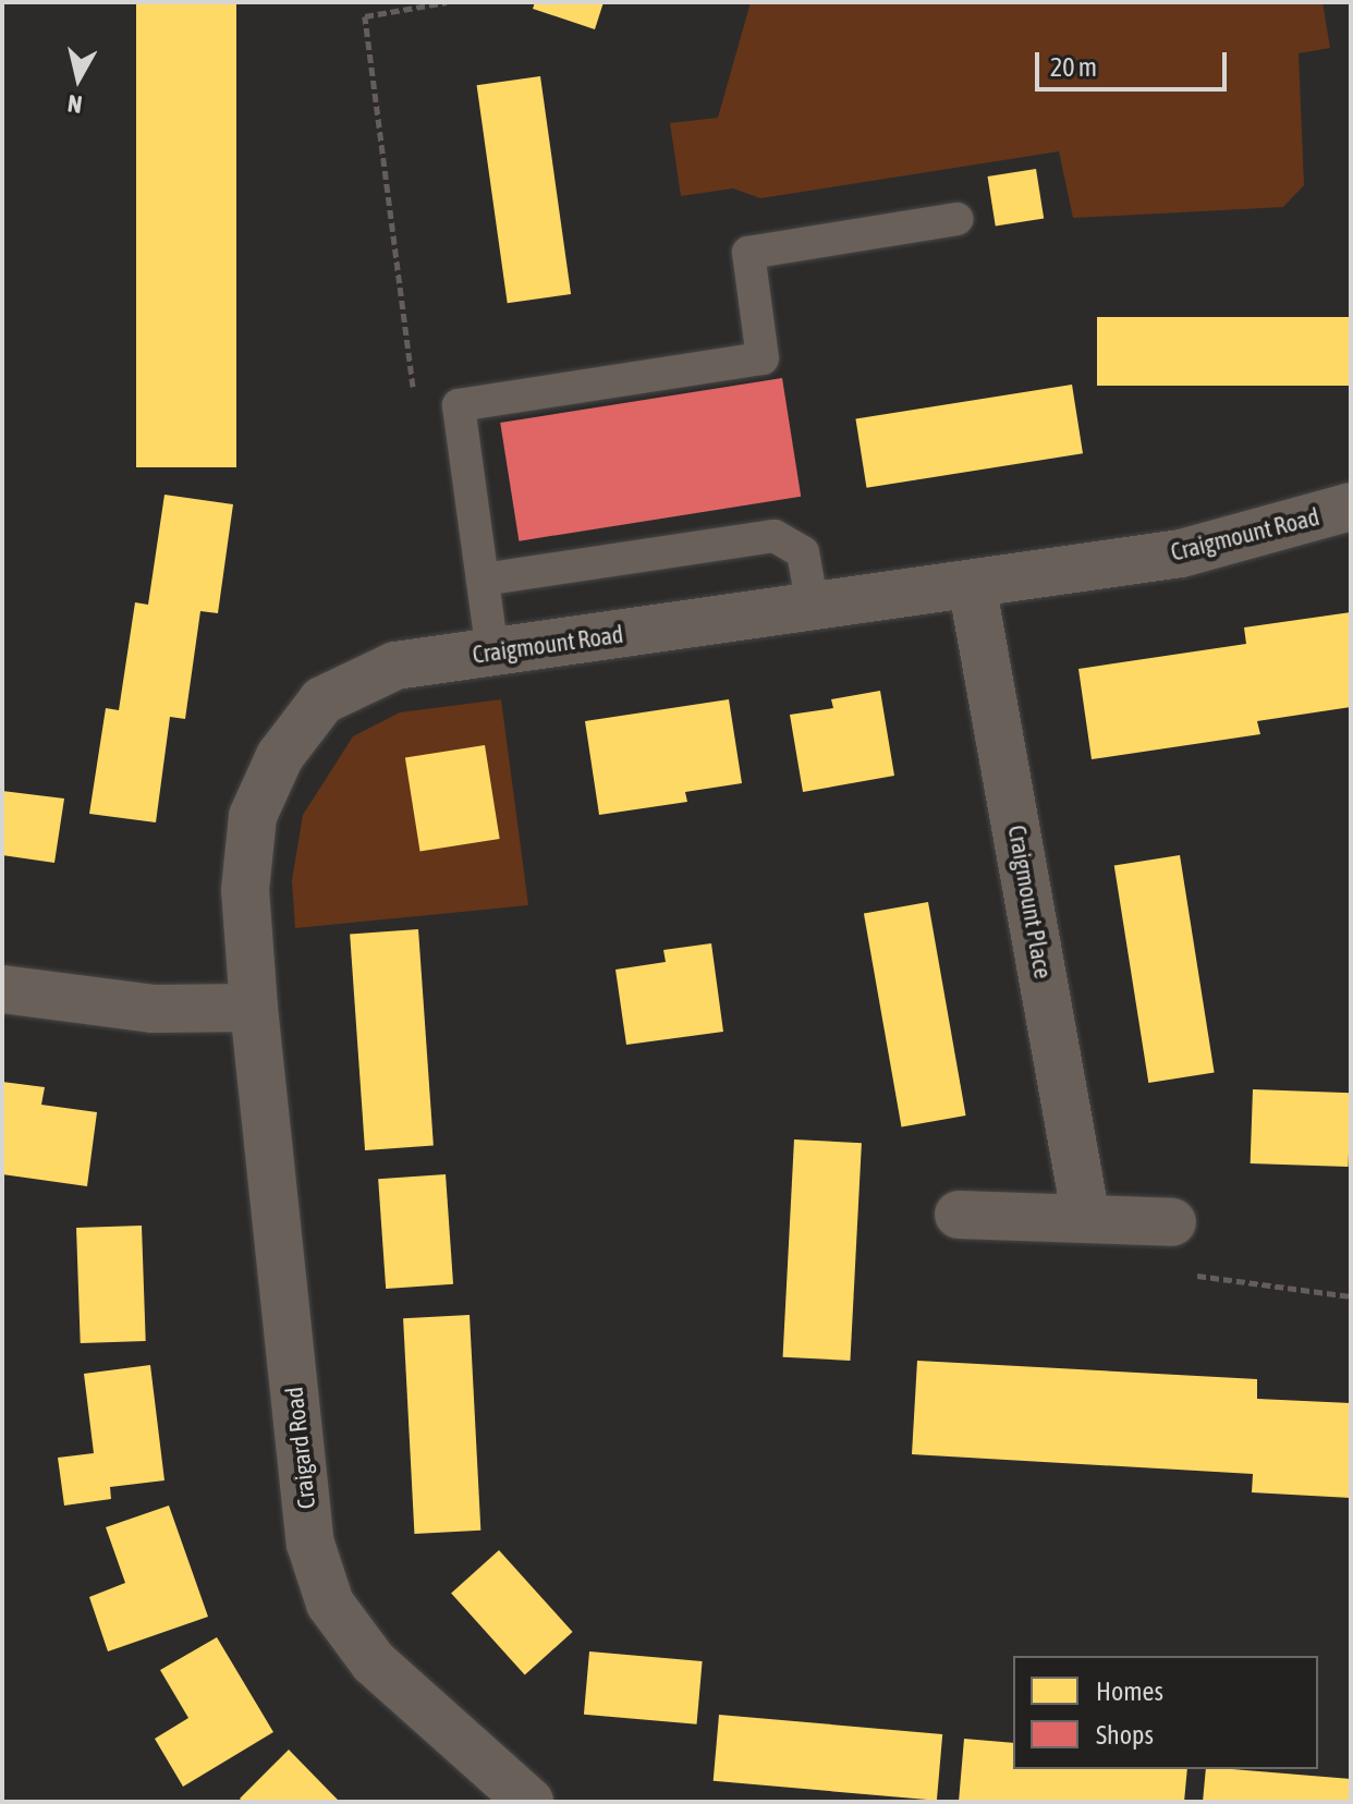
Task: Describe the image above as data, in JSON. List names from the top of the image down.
{
  "streets": {
    "street": ["Craigmount Road", "Craigmount Place", "Craigard Road"]
  },
  "crossings": [
    ["Craigmount Road", "Craigmount Place"],
    ["Craigmount Road", "Craigard Road"]
  ],
  "legend": ["Homes", "Shops"],
  "scale_bar": "20 m",
  "north": "bottom"
}
